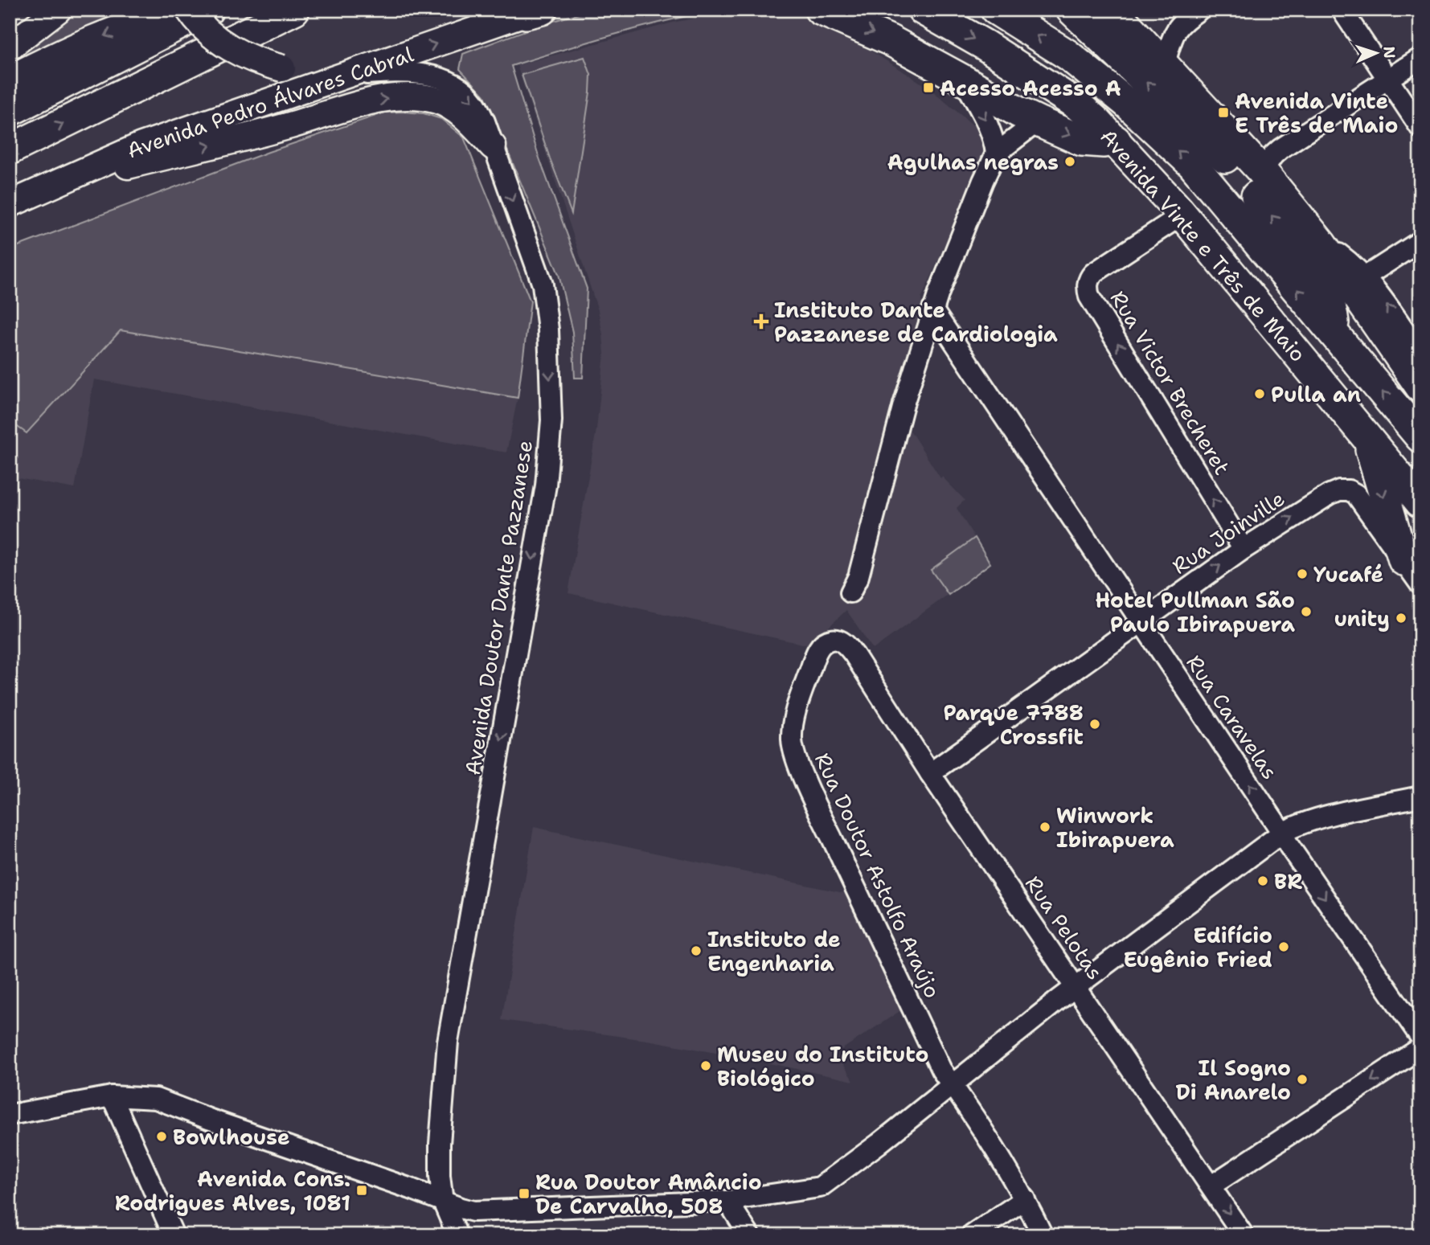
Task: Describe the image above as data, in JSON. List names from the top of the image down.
{
  "streets": {
    "highway": ["Avenida Vinte e Três de Maio"],
    "main road": ["Avenida Pedro Álvares Cabral"],
    "street": [
      "Rua Victor Brecheret",
      "Rua Joinville",
      "Avenida Doutor Dante Pazzanese",
      "Rua Caravelas",
      "Rua Doutor Astolfo Araújo",
      "Rua Pelotas"
    ]
  },
  "crossings": [
    ["Avenida Pedro Álvares Cabral", "Avenida Doutor Dante Pazzanese"],
    ["Avenida Vinte e Três de Maio", "Rua Victor Brecheret"],
    ["Rua Victor Brecheret", "Rua Joinville"],
    ["Rua Joinville", "Rua Caravelas"],
    ["Rua Joinville", "Rua Pelotas"],
    ["Rua Doutor Astolfo Araújo", "Rua Pelotas"]
  ],
  "one_way": ["Rua Joinville", "Avenida Doutor Dante Pazzanese"],
  "places": {
    "transit": [
      "Acesso Acesso A",
      "Avenida Vinte E Três de Maio",
      "Avenida Cons. Rodrigues Alves, 1081",
      "Rua Doutor Amâncio De Carvalho, 508"
    ],
    "other": [
      "Agulhas negras",
      "Pulla an",
      "Yucafé",
      "Hotel Pullman São Paulo Ibirapuera",
      "unity",
      "Parque 7788 Crossfit",
      "Winwork Ibirapuera",
      "BR",
      "Edifício Eugênio Fried",
      "Instituto de Engenharia",
      "Museu do Instituto Biológico",
      "Il Sogno Di Anarelo",
      "Bowlhouse"
    ],
    "health": ["Instituto Dante Pazzanese de Cardiologia"]
  },
  "north": "right"
}
